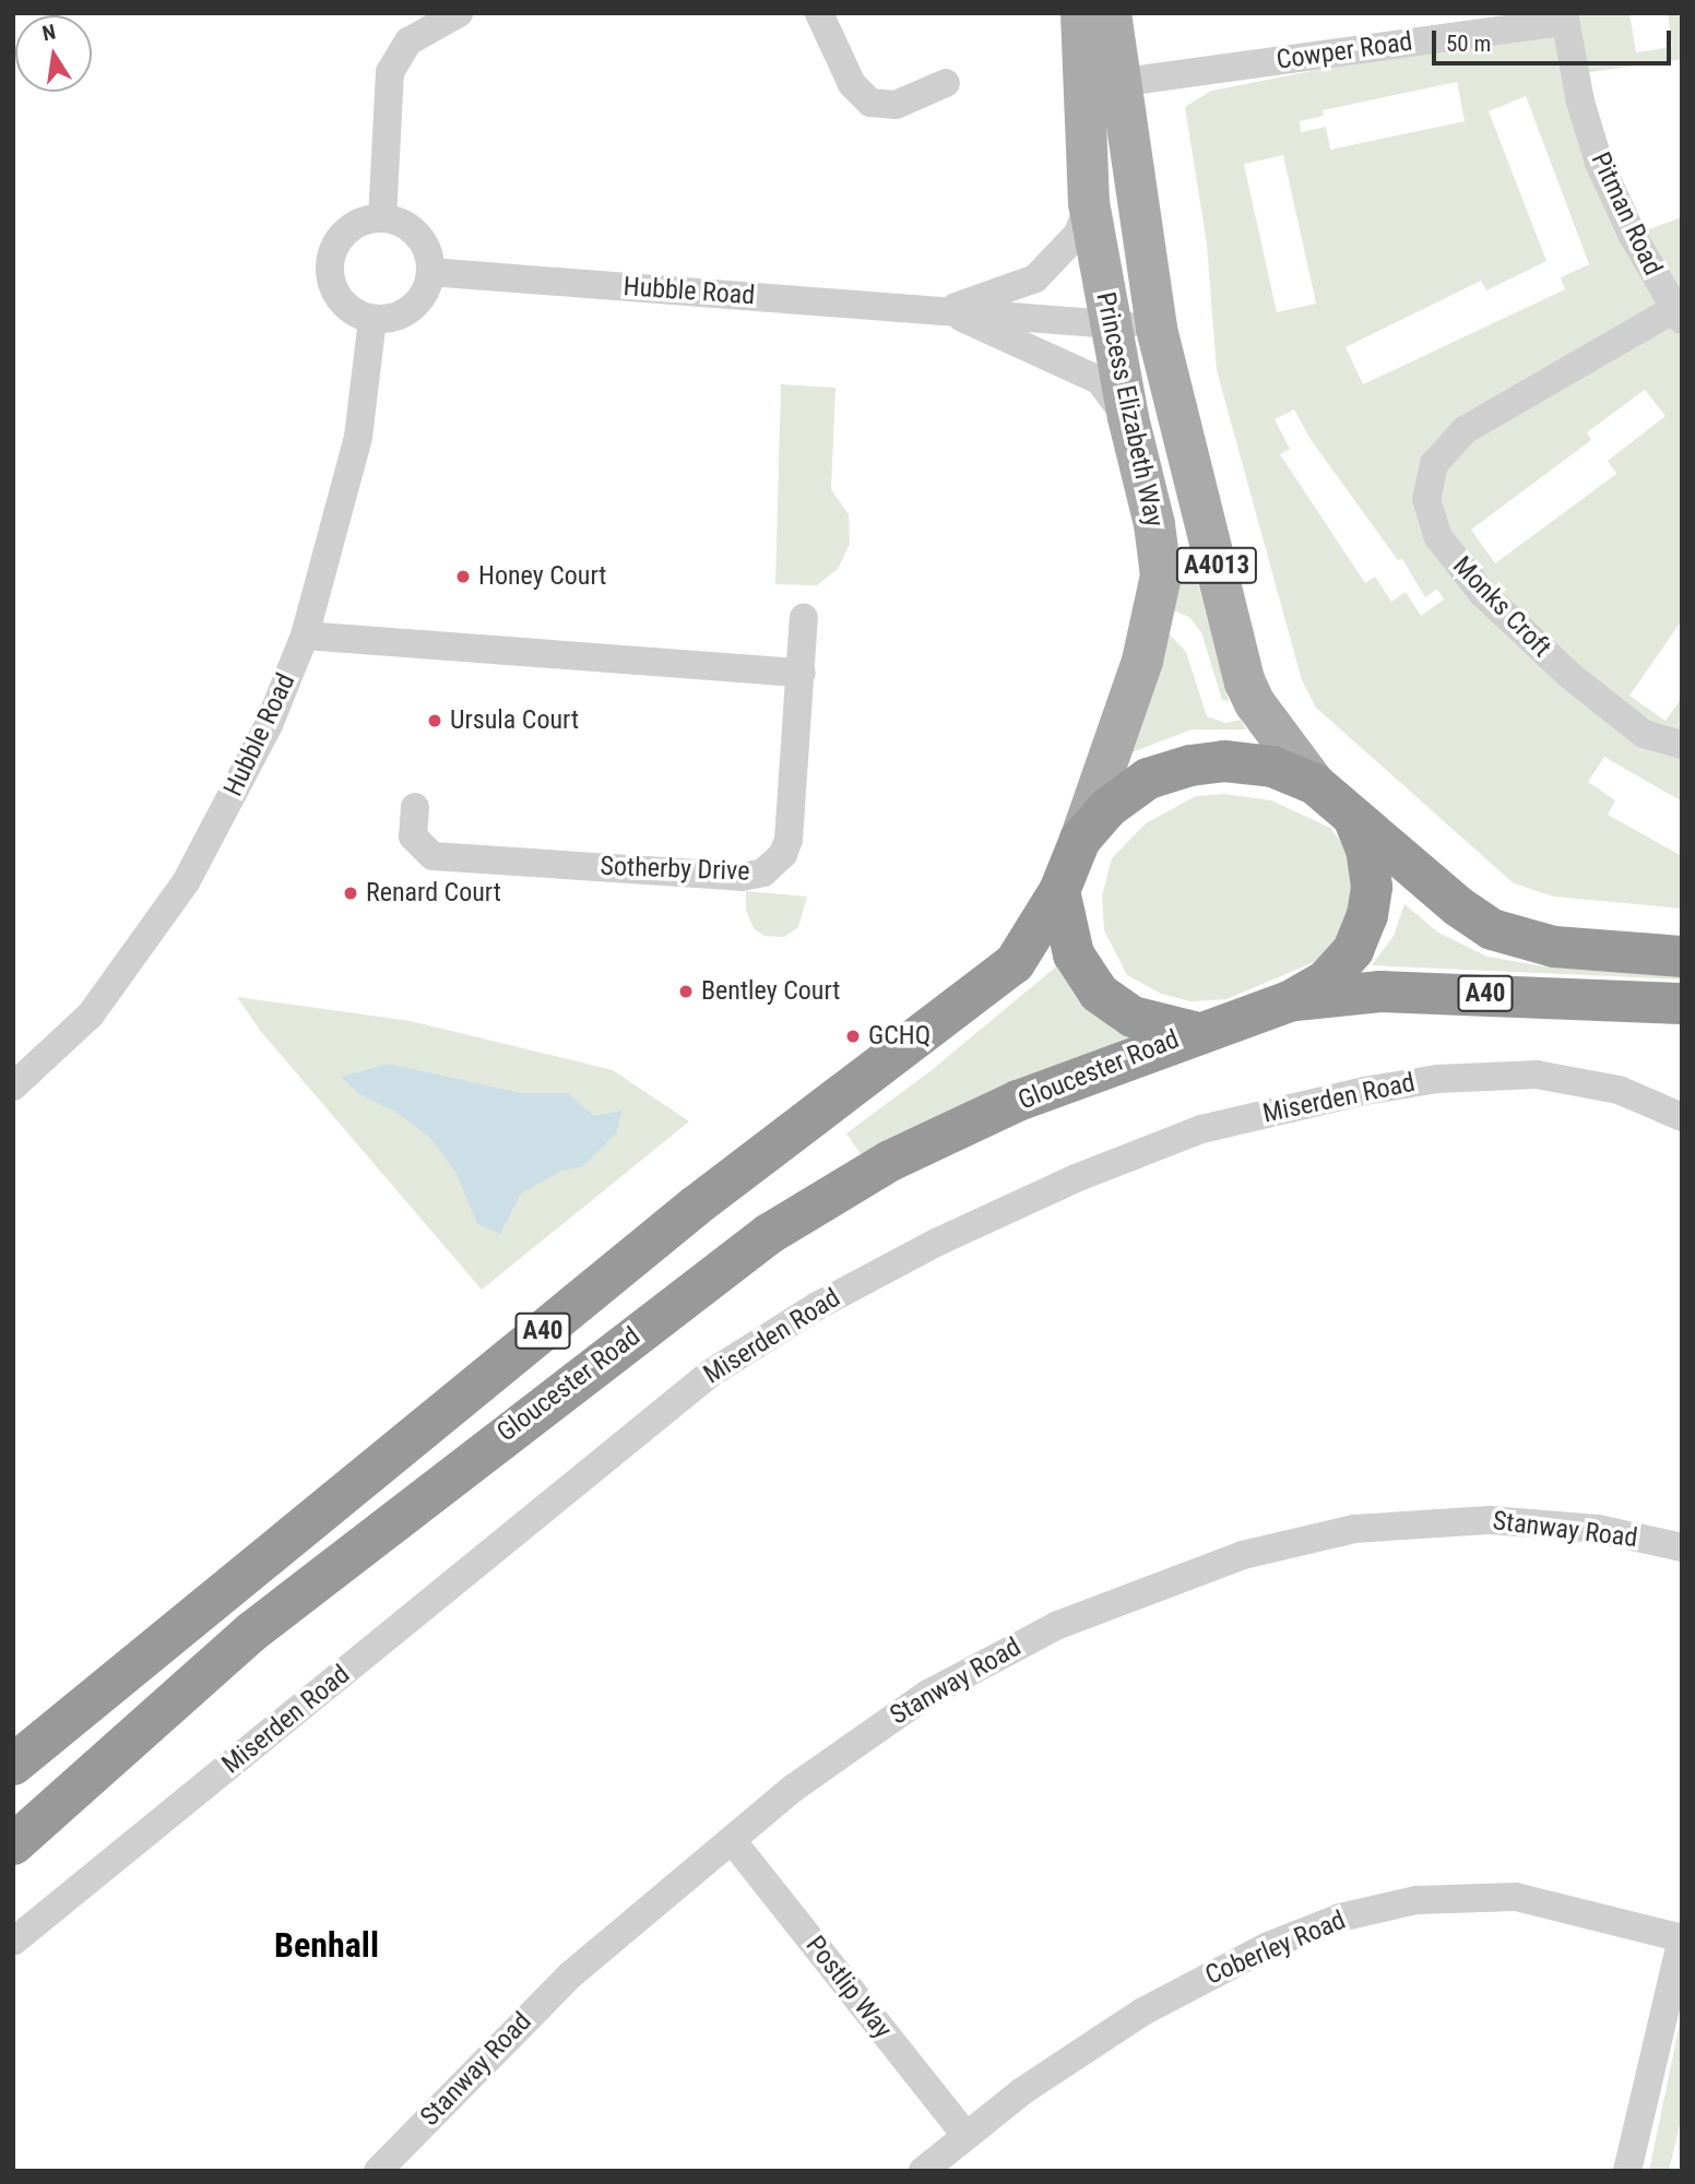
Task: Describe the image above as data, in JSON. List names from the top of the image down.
{
  "streets": {
    "highway": ["A40", "Gloucester Road"],
    "main road": ["Princess Elizabeth Way", "A4013"],
    "street": [
      "Cowper Road",
      "Pitman Road",
      "Hubble Road",
      "Monks Croft",
      "Sotherby Drive",
      "Miserden Road",
      "Stanway Road",
      "Coberley Road",
      "Postlip Way"
    ]
  },
  "crossings": [
    ["Cowper Road", "Pitman Road"],
    ["Cowper Road", "Princess Elizabeth Way"],
    ["Pitman Road", "Monks Croft"],
    ["Hubble Road", "Princess Elizabeth Way"],
    ["Princess Elizabeth Way", "Gloucester Road"],
    ["A40", "Gloucester Road"],
    ["Stanway Road", "Postlip Way"],
    ["Coberley Road", "Postlip Way"]
  ],
  "districts": ["Benhall"],
  "places": [
    "Honey Court",
    "Ursula Court",
    "Renard Court",
    "Bentley Court",
    "GCHQ"
  ],
  "scale_bar": "50 m",
  "north": "top"
}
